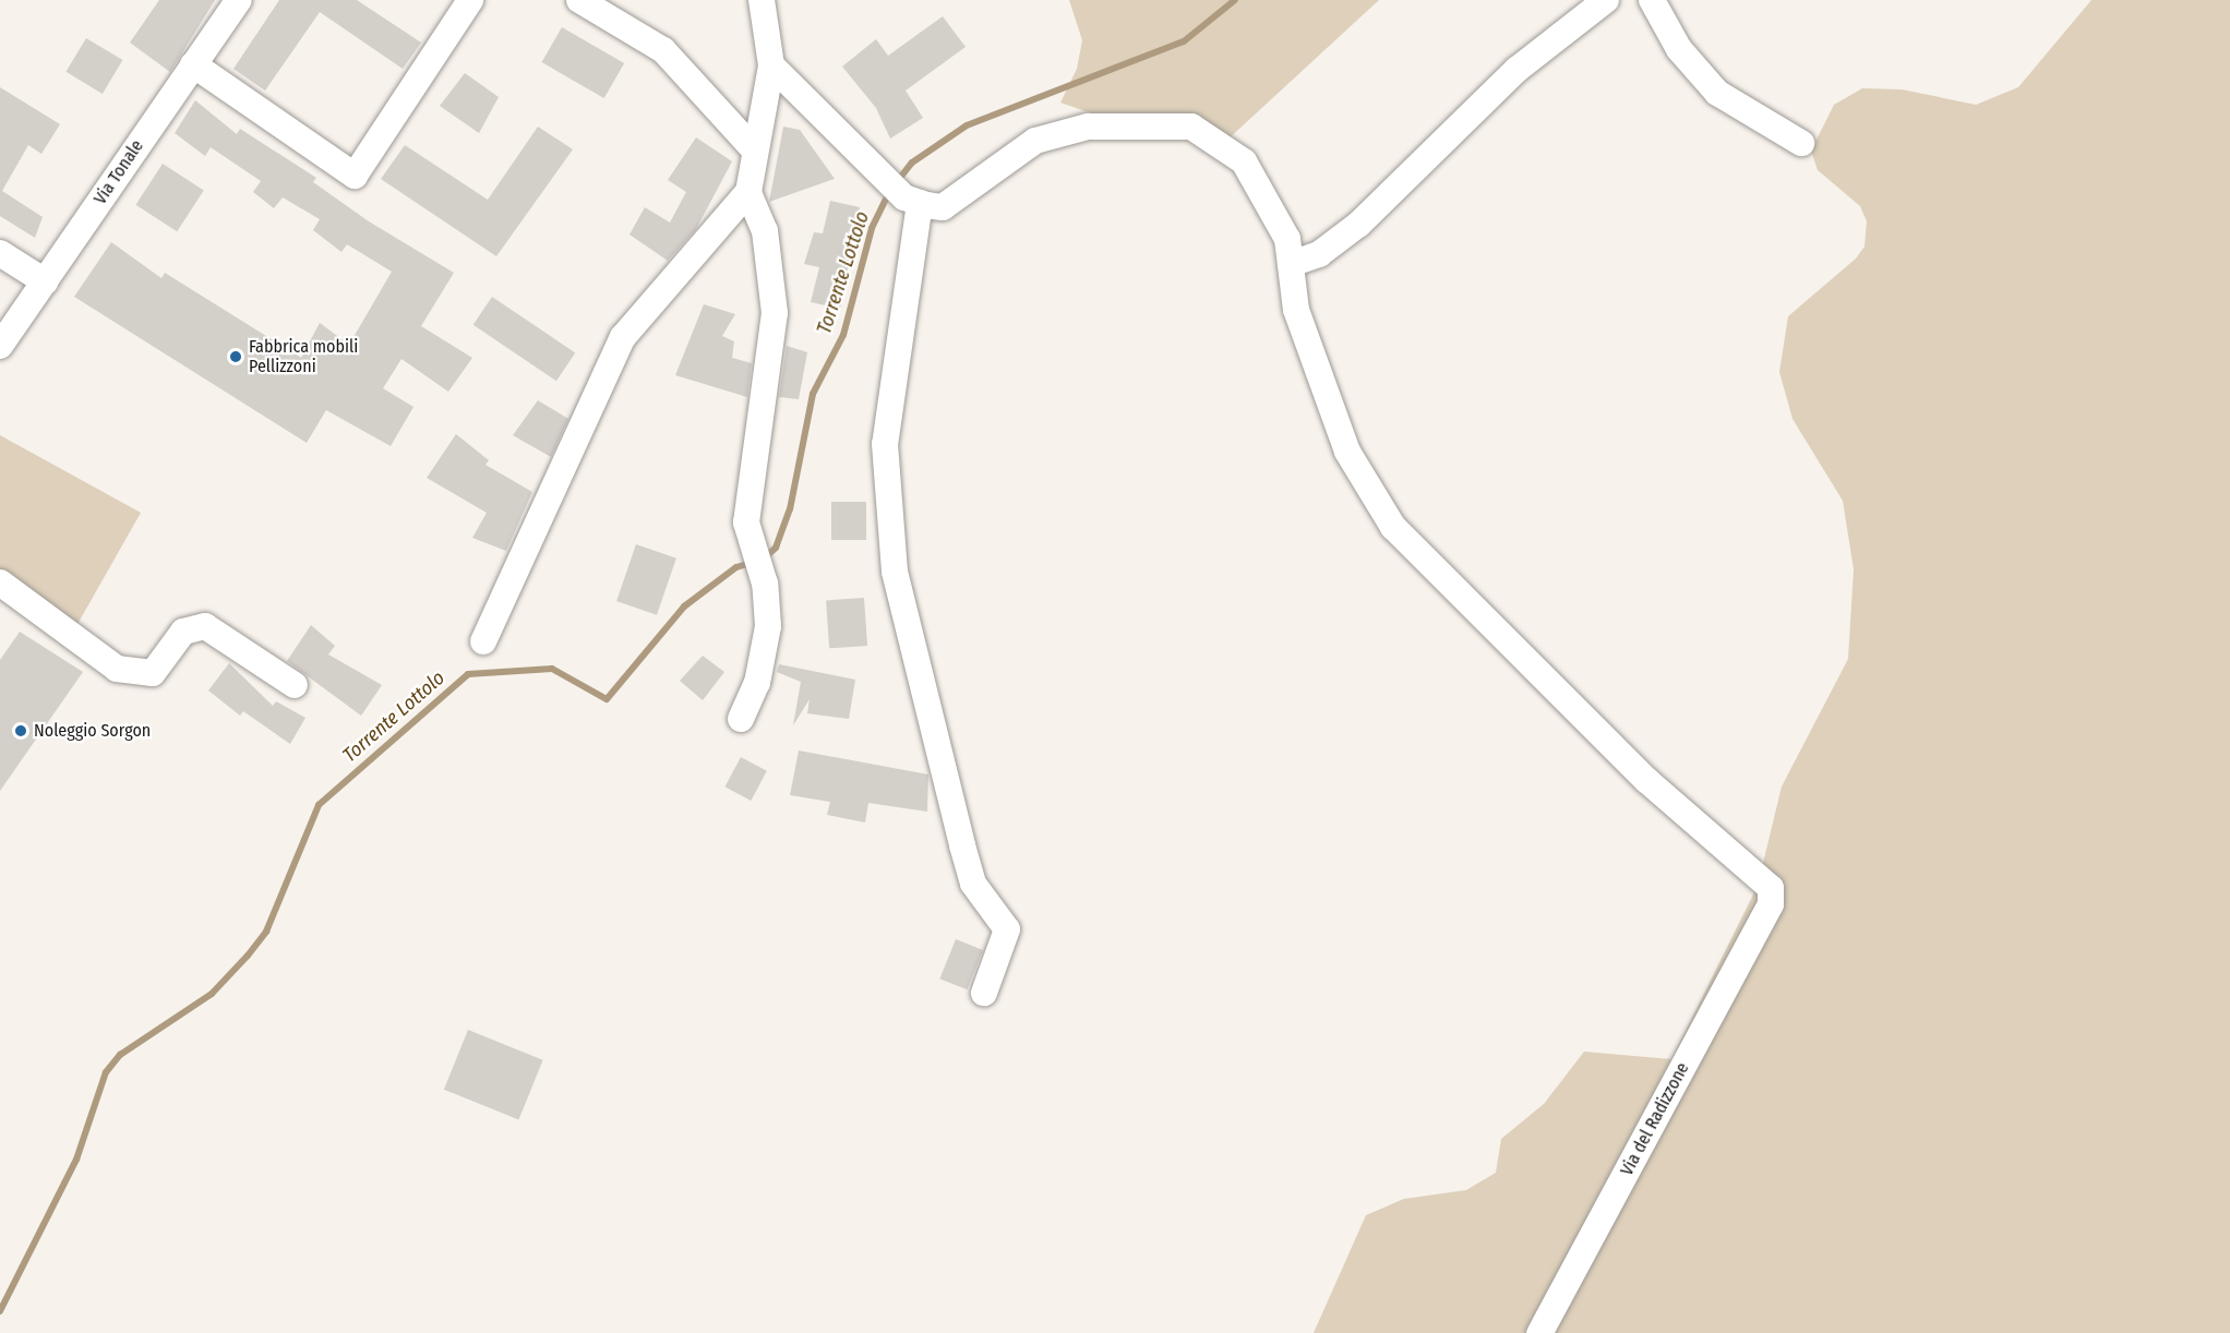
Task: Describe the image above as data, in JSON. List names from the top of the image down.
{
  "streets": {
    "street": ["Via Tonale", "Via del Radizzone"]
  },
  "water": ["Torrente Lottolo"],
  "places": ["Fabbrica mobili Pellizzoni", "Noleggio Sorgon"]
}
